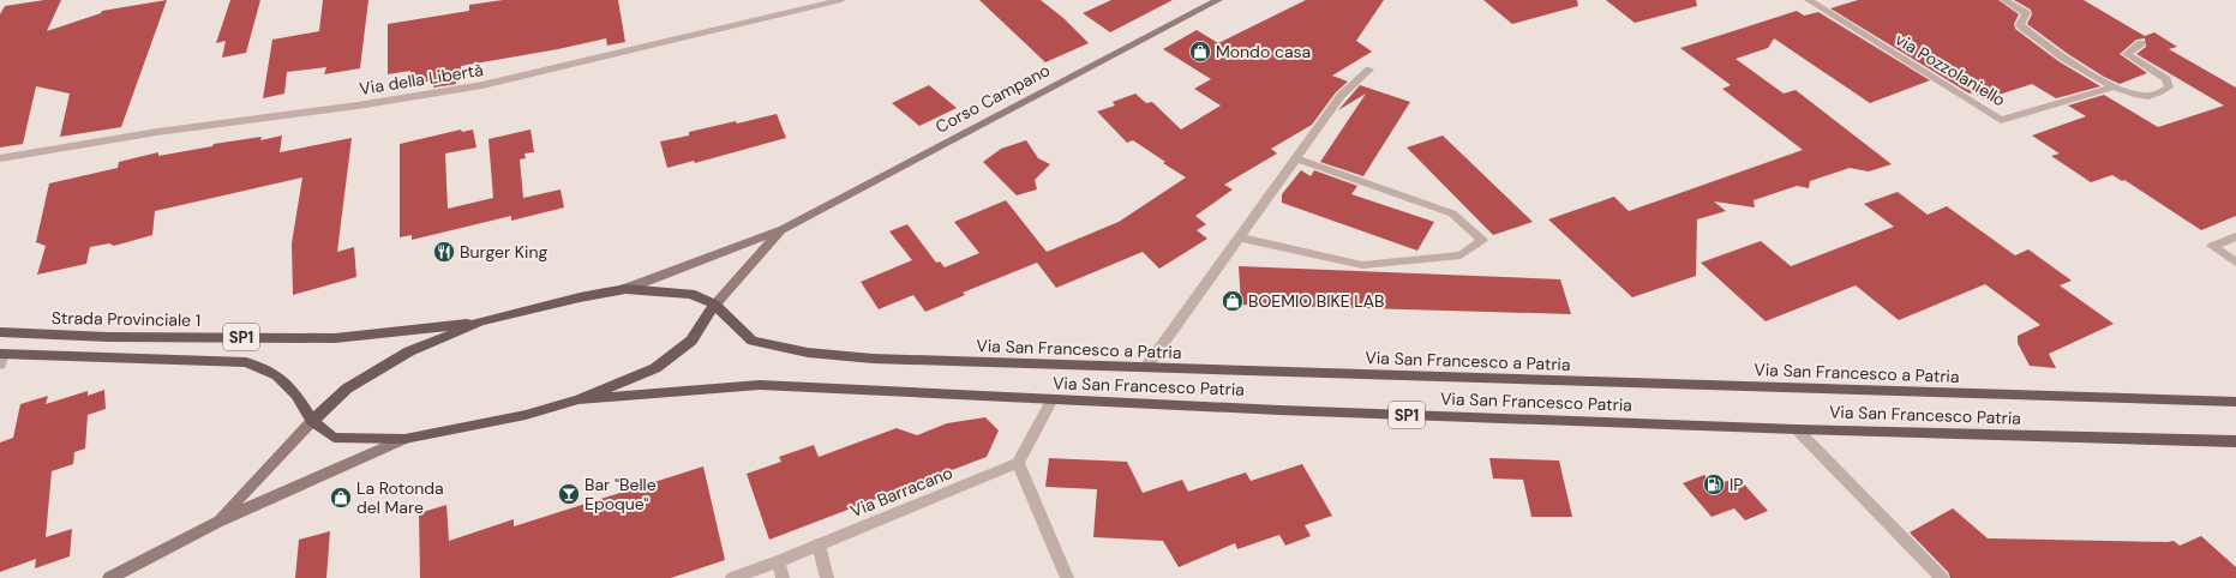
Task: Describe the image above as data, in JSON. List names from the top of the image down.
{
  "streets": {
    "main road": [
      "Corso Campano",
      "Strada Provinciale 1",
      "SP1",
      "Via San Francesco a Patria",
      "Via San Francesco Patria"
    ],
    "street": ["via Pozzolaniello", "Via della Libertà", "Via Barracano"]
  },
  "crossings": [
    ["Strada Provinciale 1", "Via San Francesco a Patria"]
  ],
  "places": {
    "shop": ["Mondo casa", "BOEMIO BIKE LAB", "La Rotonda del Mare"],
    "restaurant": ["Burger King"],
    "fuel station": ["IP"],
    "bar": ["Bar \"Belle Epoque\""]
  }
}
